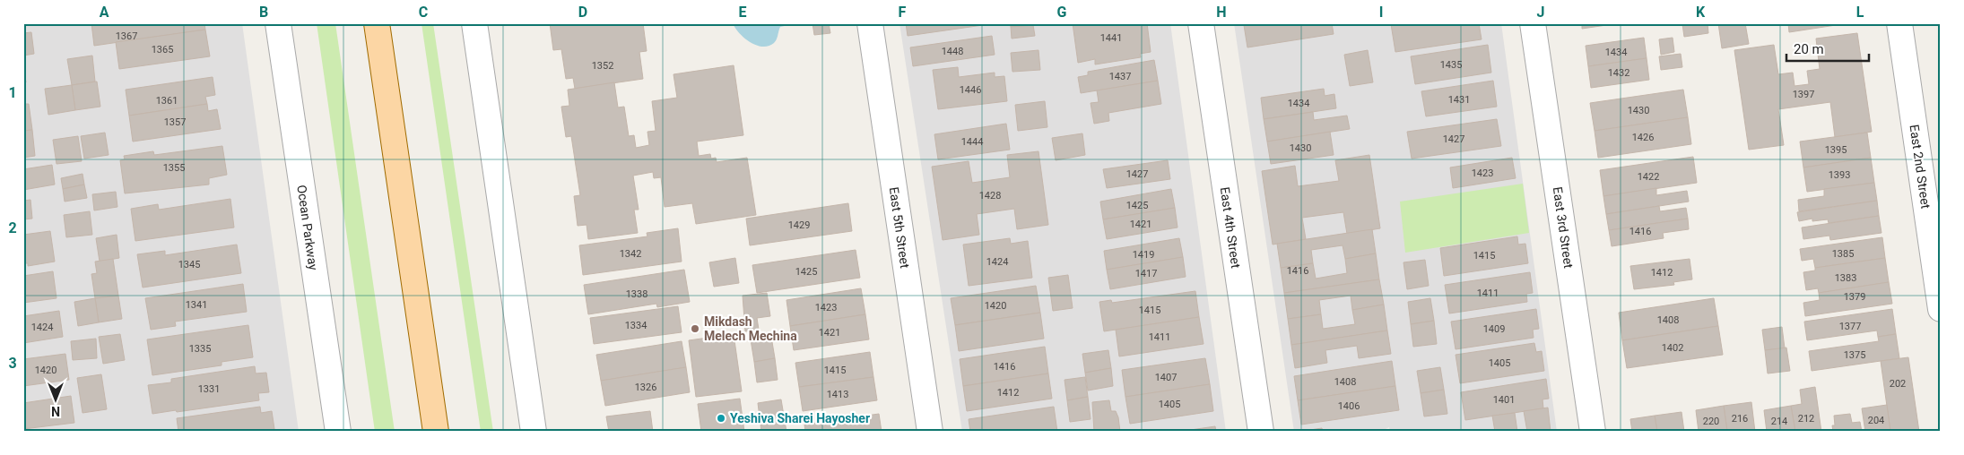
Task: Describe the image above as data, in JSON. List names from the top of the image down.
{
  "streets": {
    "street": [
      "East 2nd Street",
      "Ocean Parkway",
      "East 5th Street",
      "East 4th Street",
      "East 3rd Street"
    ]
  },
  "places": ["Mikdash Melech Mechina", "Yeshiva Sharei Hayosher"],
  "house_numbers": [
    "1367",
    "1441",
    "1365",
    "1448",
    "1434",
    "1435",
    "1352",
    "1432",
    "1437",
    "1446",
    "1397",
    "1431",
    "1361",
    "1434",
    "1430",
    "1357",
    "1426",
    "1427",
    "1444",
    "1430",
    "1395",
    "1355",
    "1423",
    "1427",
    "1393",
    "1422",
    "1428",
    "1425",
    "1421",
    "1429",
    "1416",
    "1342",
    "1385",
    "1419",
    "1415",
    "1424",
    "1345",
    "1416",
    "1425",
    "1412",
    "1417",
    "1383",
    "1411",
    "1338",
    "1379",
    "1341",
    "1420",
    "1423",
    "1415",
    "1408",
    "1334",
    "1377",
    "1424",
    "1409",
    "1421",
    "1411",
    "1402",
    "1335",
    "1375",
    "1405",
    "1416",
    "1420",
    "1415",
    "1407",
    "1408",
    "202",
    "1326",
    "1331",
    "1412",
    "1413",
    "1401",
    "1405",
    "1406",
    "216",
    "212",
    "204",
    "220",
    "214"
  ],
  "scale_bar": "20 m",
  "north": "bottom",
  "grid": {
    "columns": [
      "A",
      "B",
      "C",
      "D",
      "E",
      "F",
      "G",
      "H",
      "I",
      "J",
      "K",
      "L"
    ],
    "rows": ["1", "2", "3"]
  }
}
